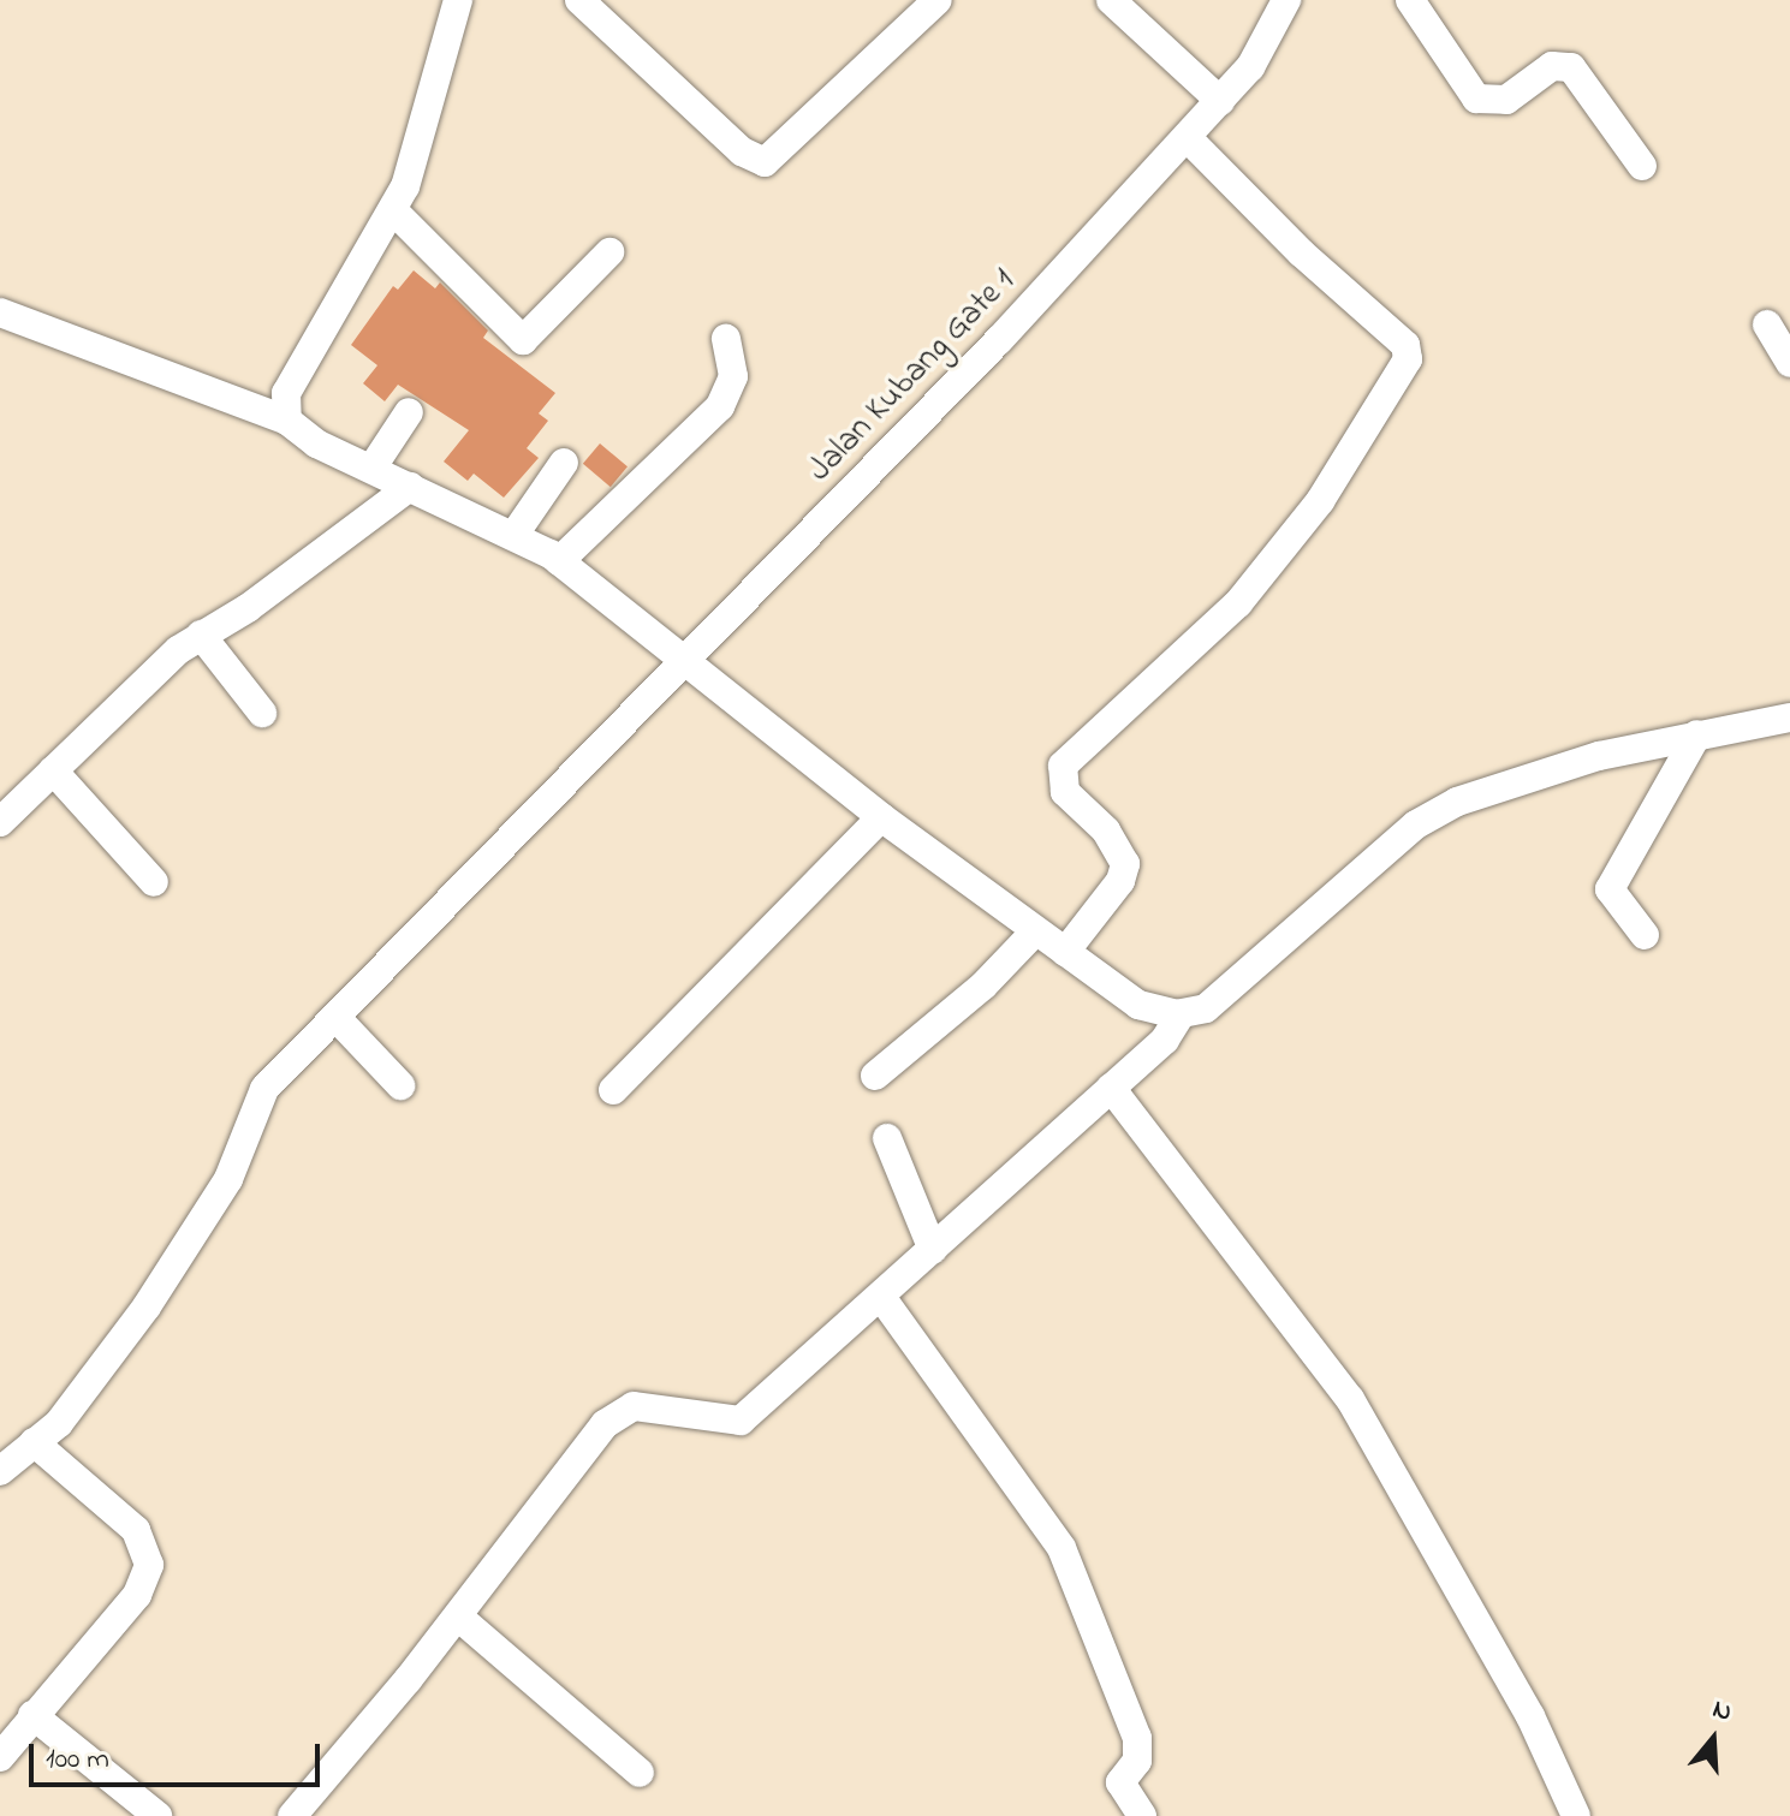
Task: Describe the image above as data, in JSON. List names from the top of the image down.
{
  "streets": {
    "street": ["Jalan Kubang Gate 1"]
  },
  "scale_bar": "100 m",
  "north": "top"
}
